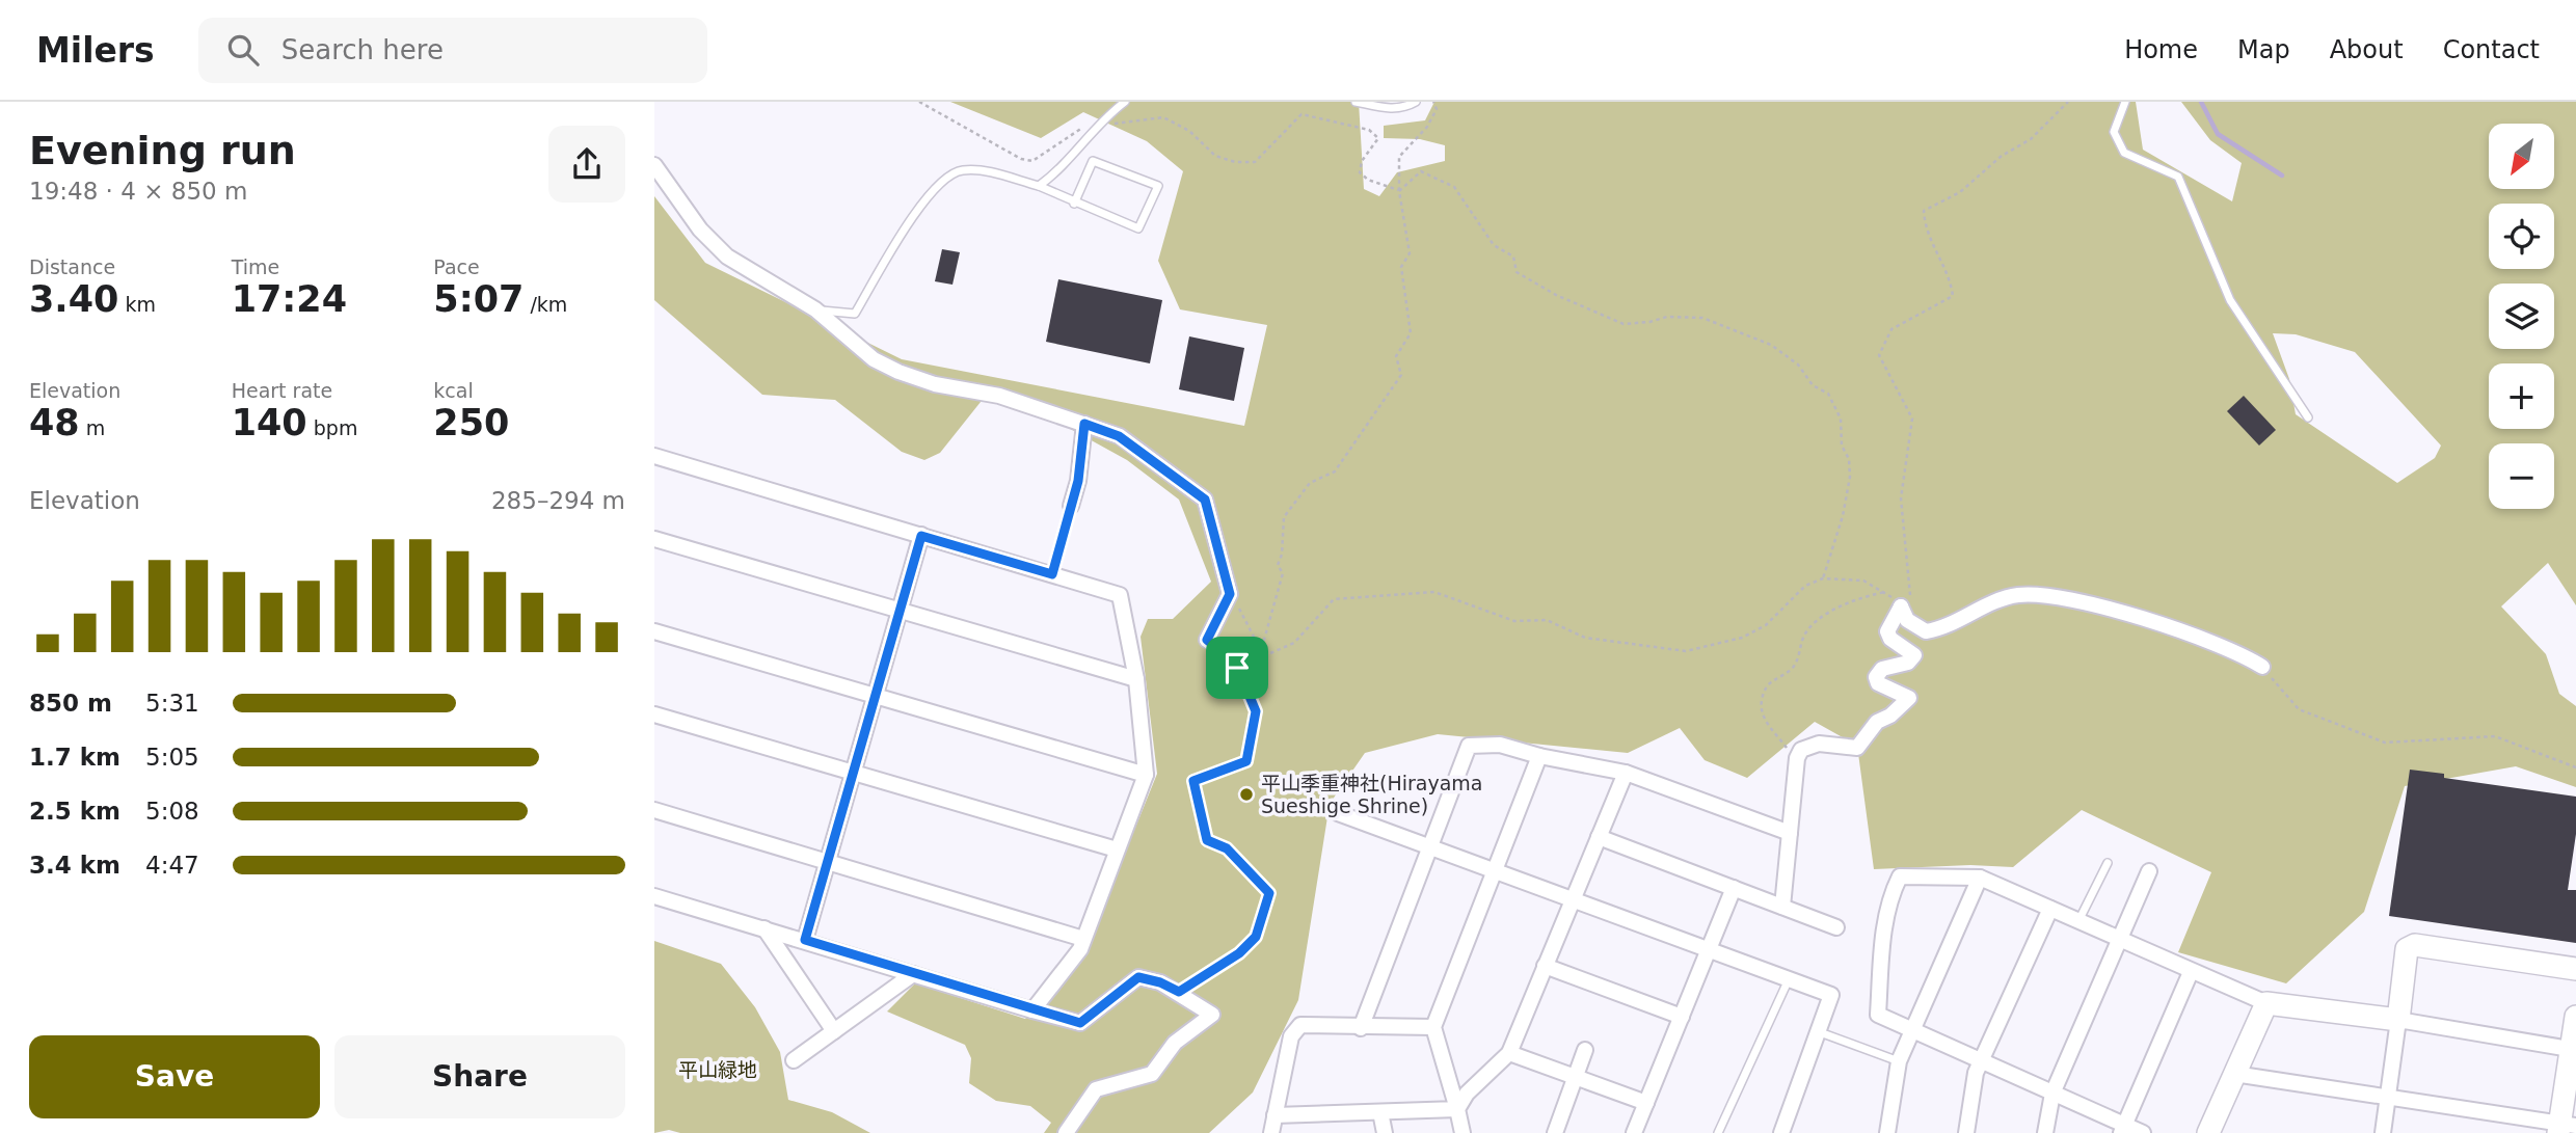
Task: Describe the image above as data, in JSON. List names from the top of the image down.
{
  "parks": ["平山緑地"],
  "places": ["平山季重神社(Hirayama Sueshige Shrine)"],
  "north": "bottom left",
  "page": {
    "header": "Milers",
    "search": "Search here",
    "nav": [
      "Home",
      "Map",
      "About",
      "Contact"
    ],
    "heading": ["Evening run", "19:48 · 4 × 850 m"],
    "map_buttons": ["+", "−"],
    "stats": [
      ["Distance", "3.40 km"],
      ["Time", "17:24"],
      ["Pace", "5:07 /km"],
      ["Elevation", "48 m"],
      ["Heart rate", "140 bpm"],
      ["kcal", "250"]
    ],
    "chart": ["Elevation", "285–294 m"],
    "list": [
      {
        "name": "850 m",
        "note": "5:31"
      },
      {
        "name": "1.7 km",
        "note": "5:05"
      },
      {
        "name": "2.5 km",
        "note": "5:08"
      },
      {
        "name": "3.4 km",
        "note": "4:47"
      }
    ],
    "buttons": ["Save", "Share"]
  }
}
